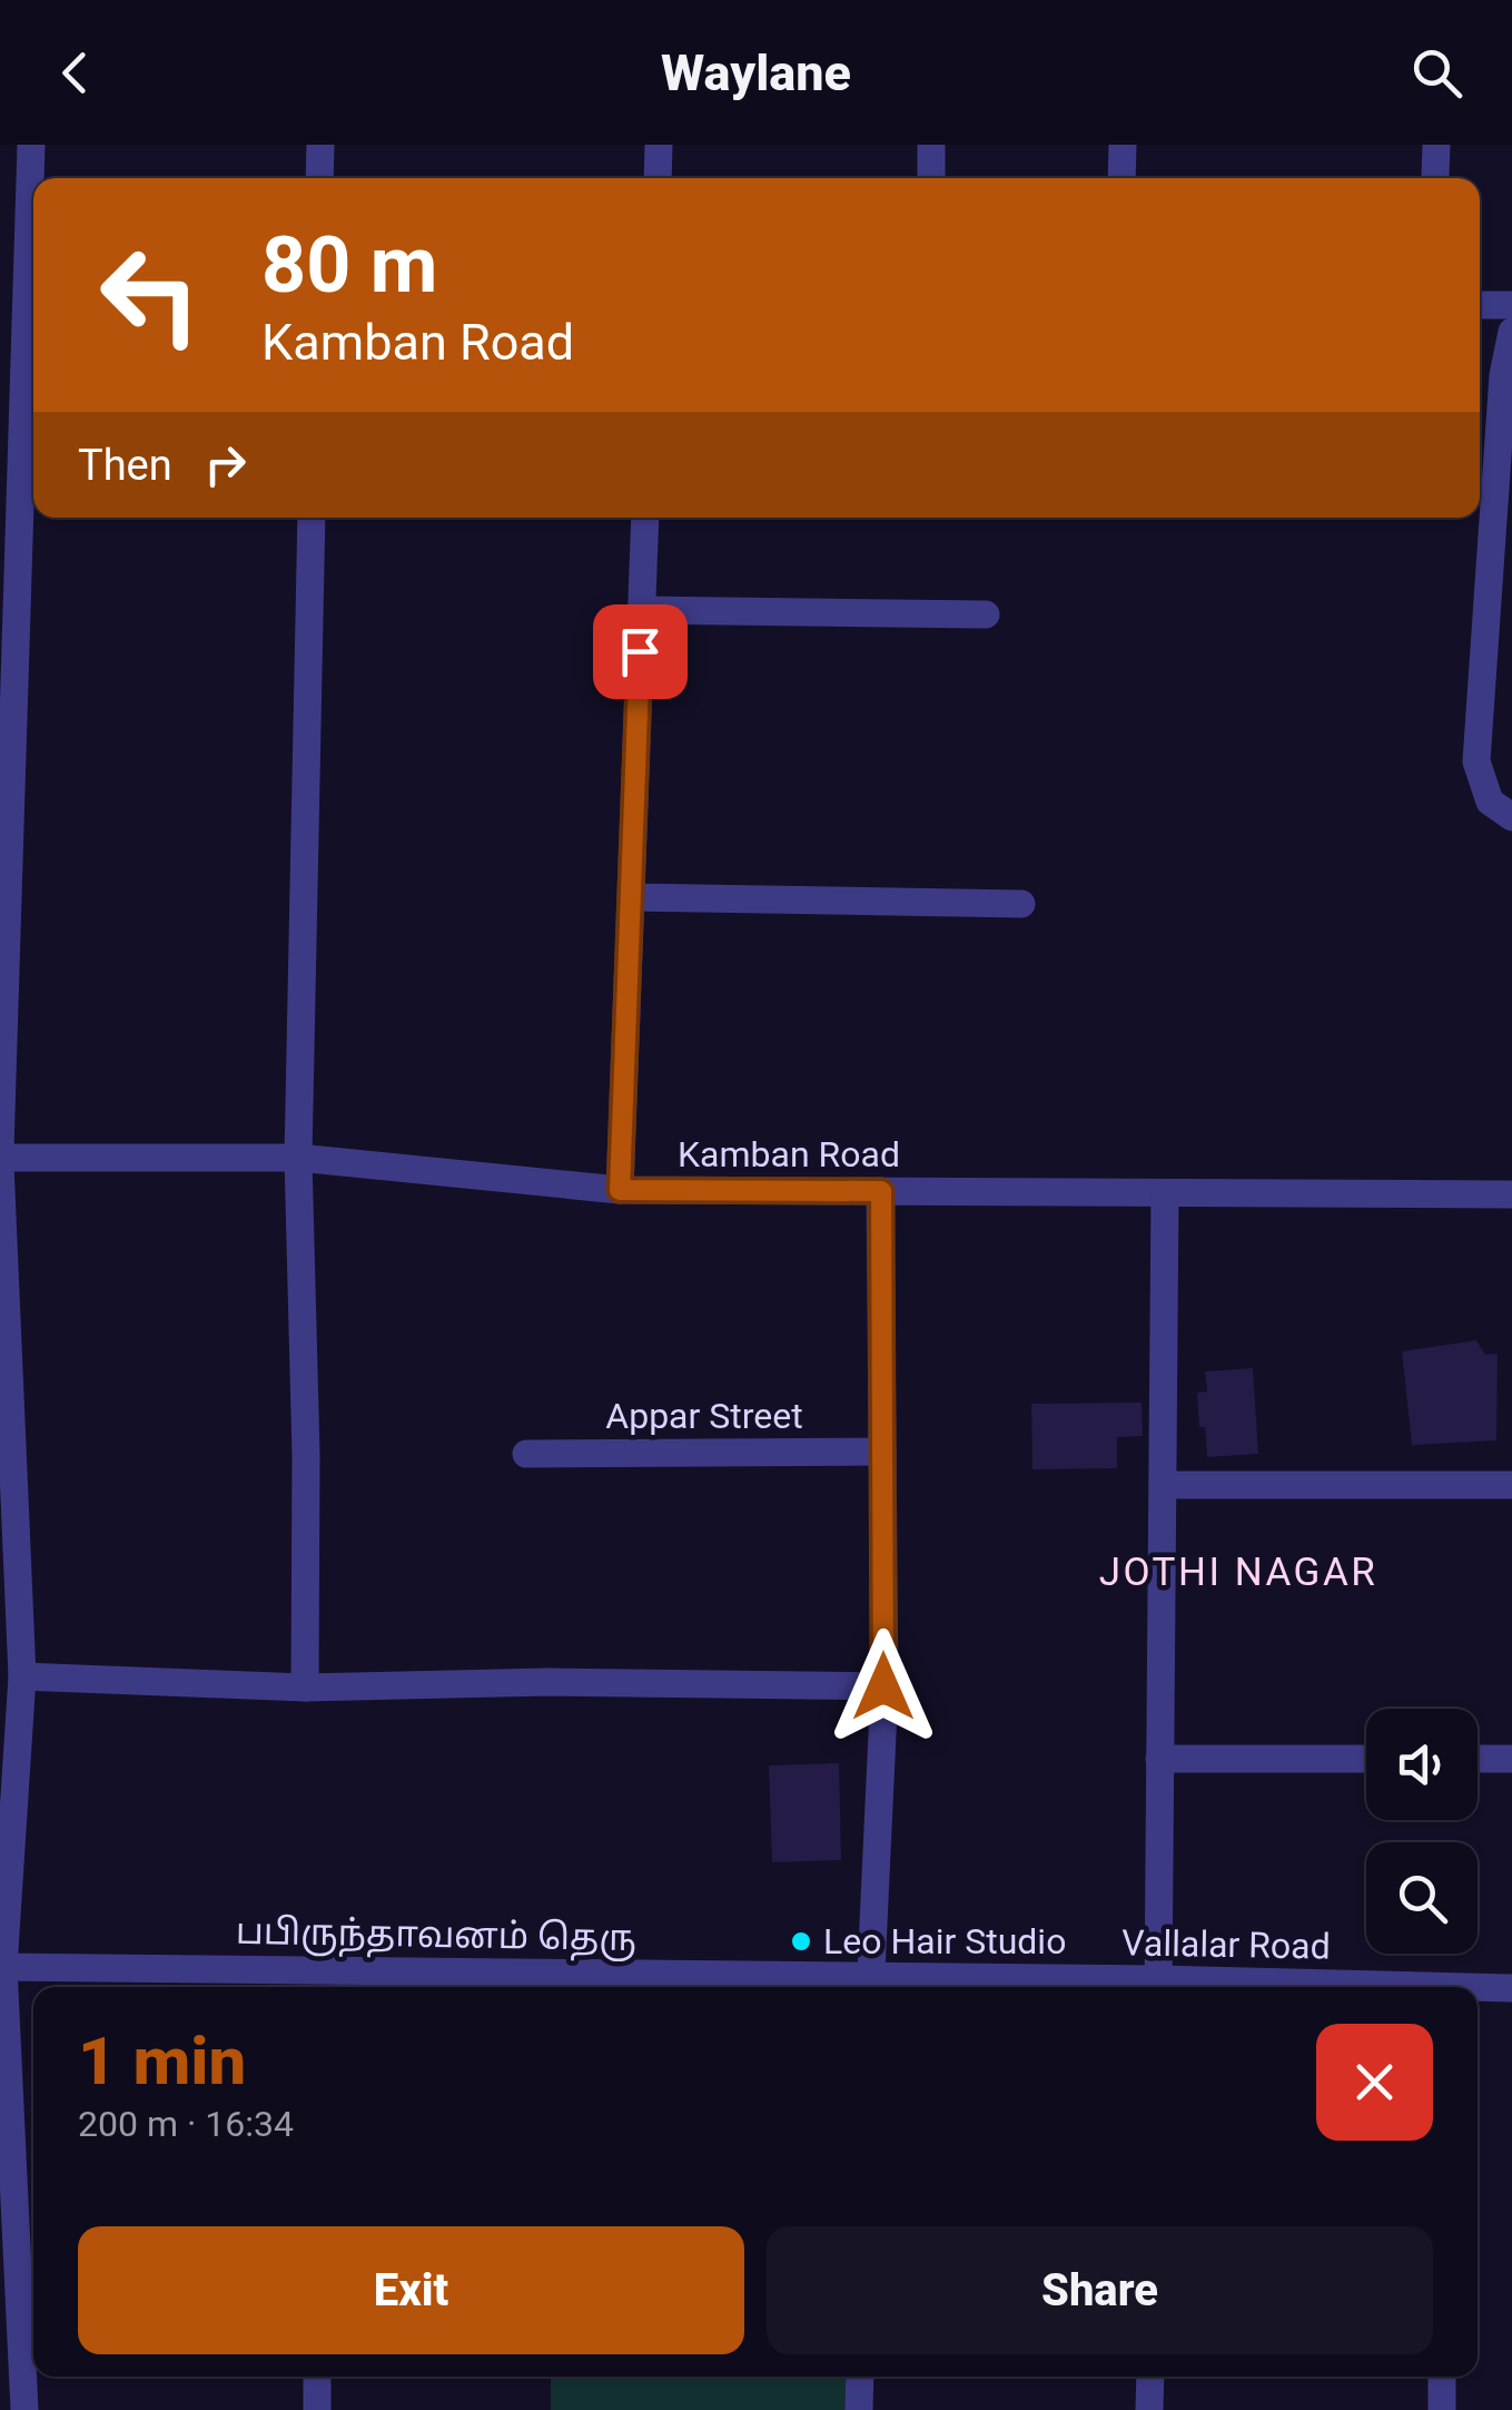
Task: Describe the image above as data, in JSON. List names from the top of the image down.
{
  "streets": {
    "street": [
      "Kamban Road",
      "Appar Street",
      "பபிருந்தாவனம் தெரு",
      "Vallalar Road"
    ]
  },
  "crossings": [
    ["பபிருந்தாவனம் தெரு", "Vallalar Road"]
  ],
  "districts": ["JOTHI NAGAR"],
  "places": ["Leo Hair Studio"],
  "page": {
    "header": "Waylane",
    "turn": ["80 m", "Kamban Road"],
    "then": "Then",
    "heading": ["1 min", "200 m · 16:34"],
    "buttons": ["Exit", "Share"]
  }
}
